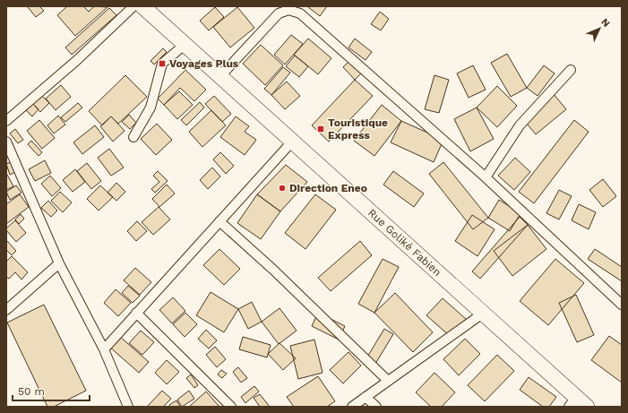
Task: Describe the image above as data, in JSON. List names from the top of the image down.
{
  "streets": {
    "highway": ["Rue Goliké Fabien"]
  },
  "places": {
    "transit": ["Voyages Plus", "Touristique Express"],
    "other": ["Direction Eneo"]
  },
  "scale_bar": "50 m",
  "north": "top right"
}
